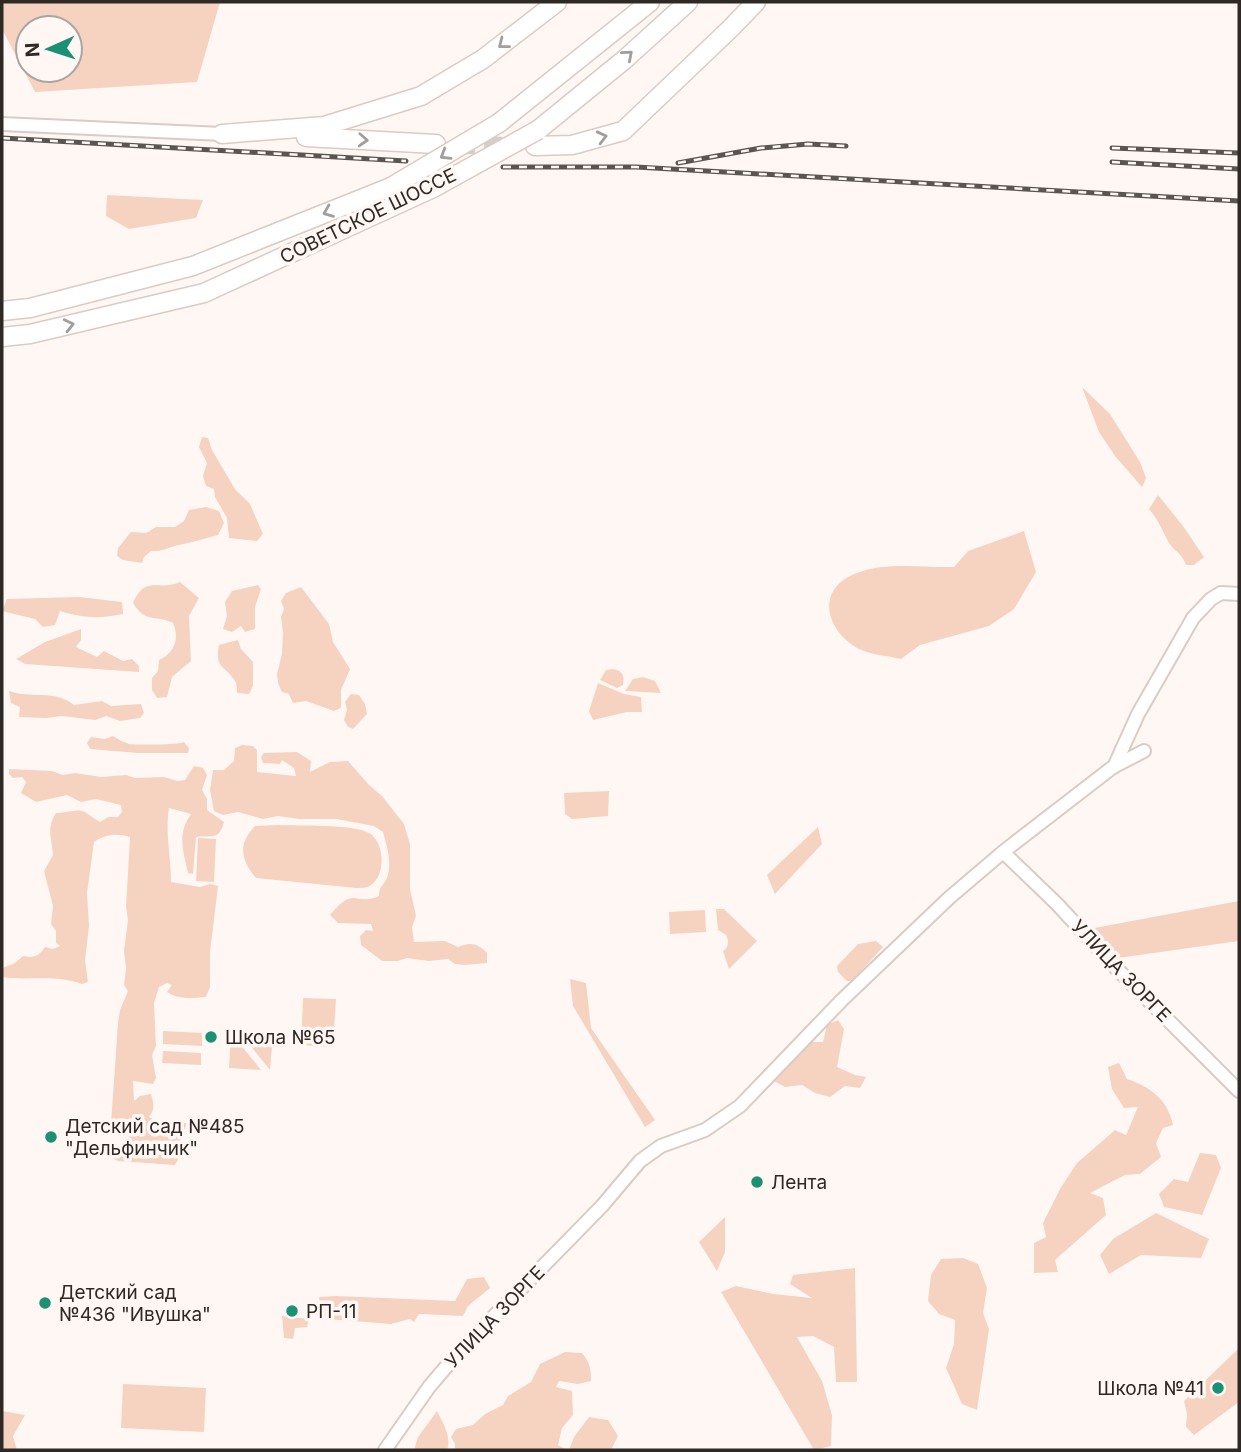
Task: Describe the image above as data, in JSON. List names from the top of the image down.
{
  "streets": {
    "highway": ["СОВЕТСКОЕ ШОССЕ"],
    "street": ["УЛИЦА ЗОРГЕ"]
  },
  "places": [
    "Школа №65",
    "Детский сад №485 \"Дельфинчик\"",
    "Лента",
    "Детский сад №436 \"Ивушка\"",
    "РП-11",
    "Школа №41"
  ],
  "north": "left"
}
